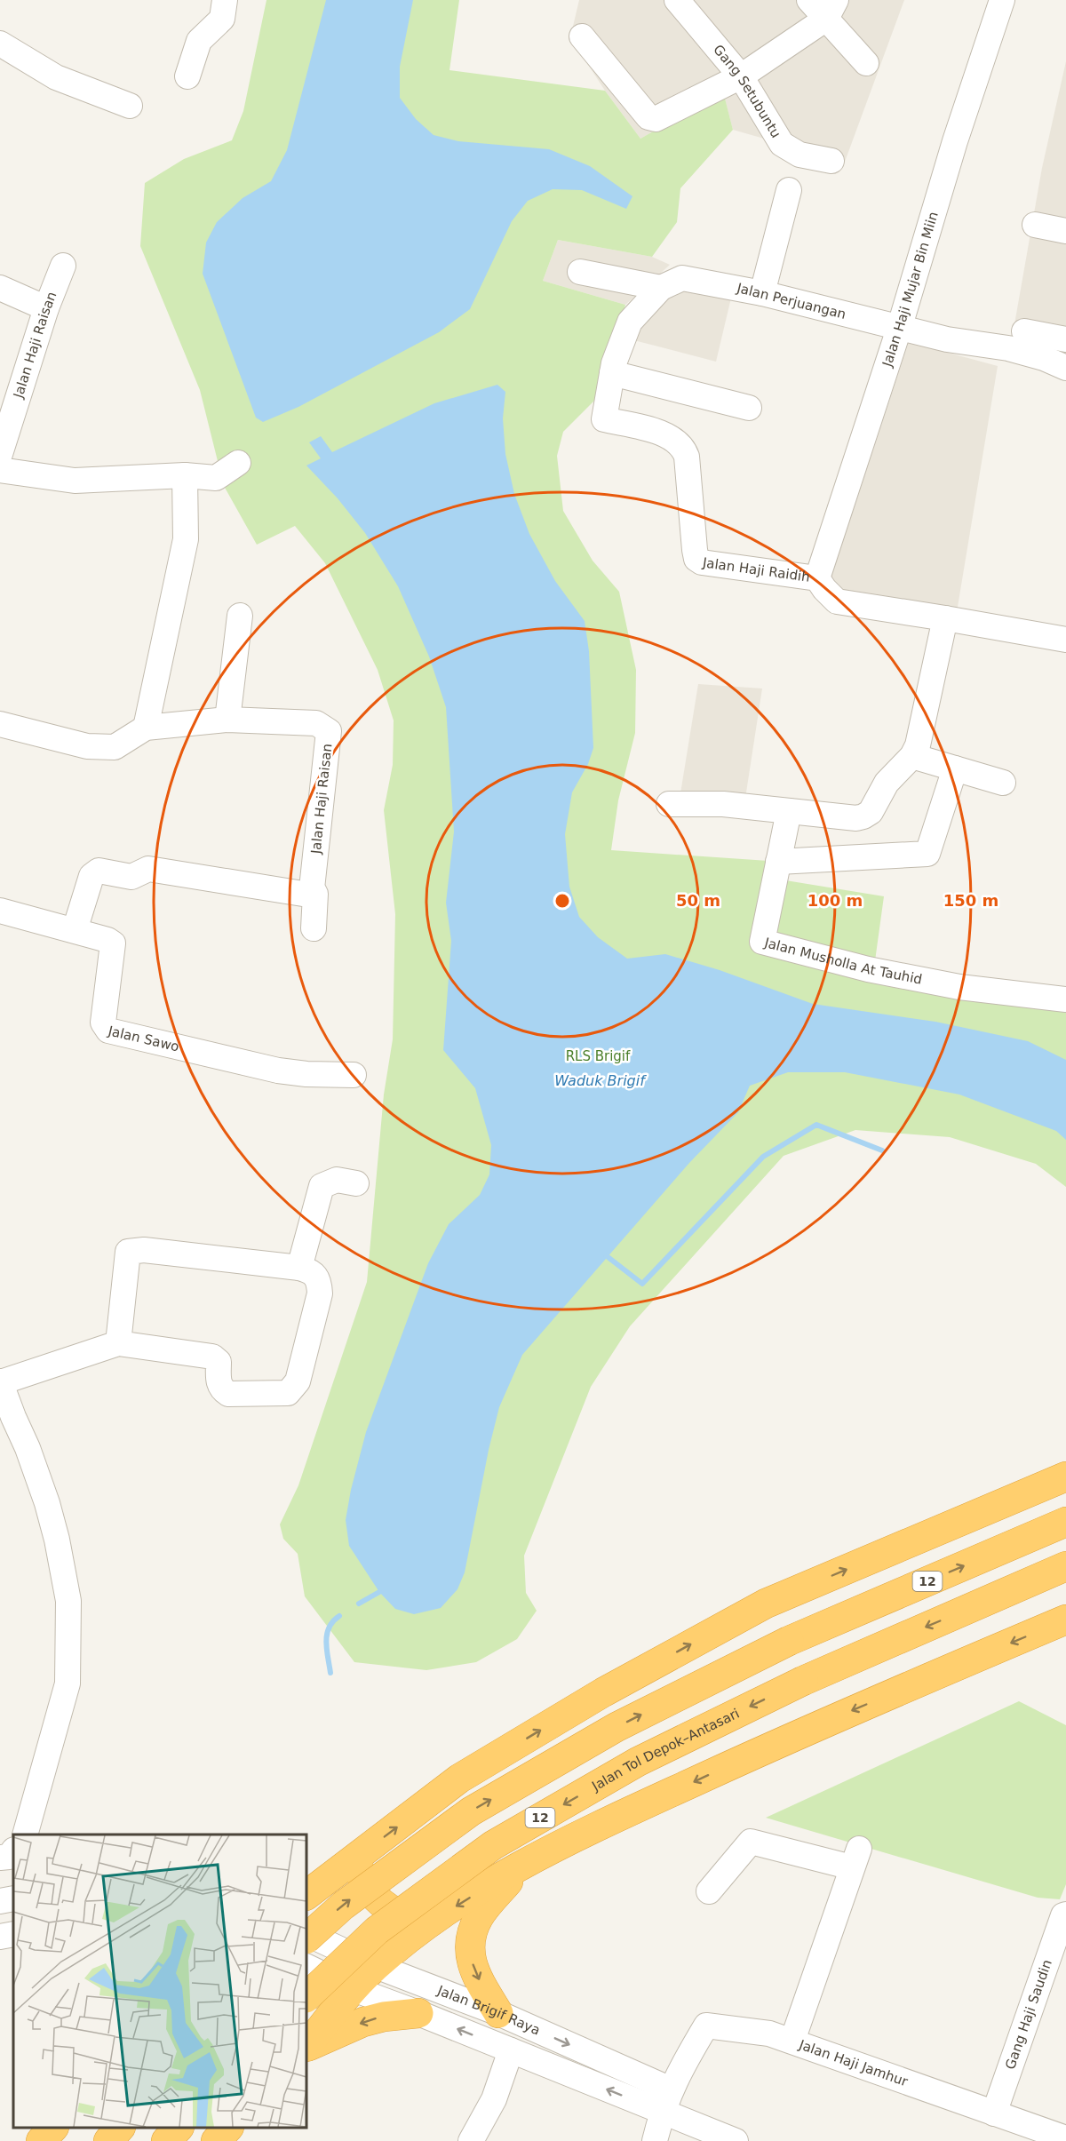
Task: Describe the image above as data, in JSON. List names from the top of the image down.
{
  "streets": {
    "highway": ["12", "Jalan Tol Depok–Antasari"],
    "street": [
      "Gang Setubuntu",
      "Jalan Haji Mujar Bin Miin",
      "Jalan Perjuangan",
      "Jalan Haji Raisan",
      "Jalan Haji Raidih",
      "Jalan Musholla At Tauhid",
      "Jalan Sawo",
      "Jalan Brigif Raya",
      "Gang Haji Saudin",
      "Jalan Haji Jamhur"
    ]
  },
  "crossings": [
    ["Jalan Haji Mujar Bin Miin", "Jalan Perjuangan"],
    ["Jalan Haji Mujar Bin Miin", "Jalan Haji Raidih"],
    ["Jalan Perjuangan", "Jalan Haji Raidih"],
    ["Jalan Brigif Raya", "Jalan Haji Jamhur"],
    ["Gang Haji Saudin", "Jalan Haji Jamhur"]
  ],
  "water": ["Waduk Brigif"],
  "parks": ["RLS Brigif"],
  "rings": ["50 m", "100 m", "150 m"]
}
